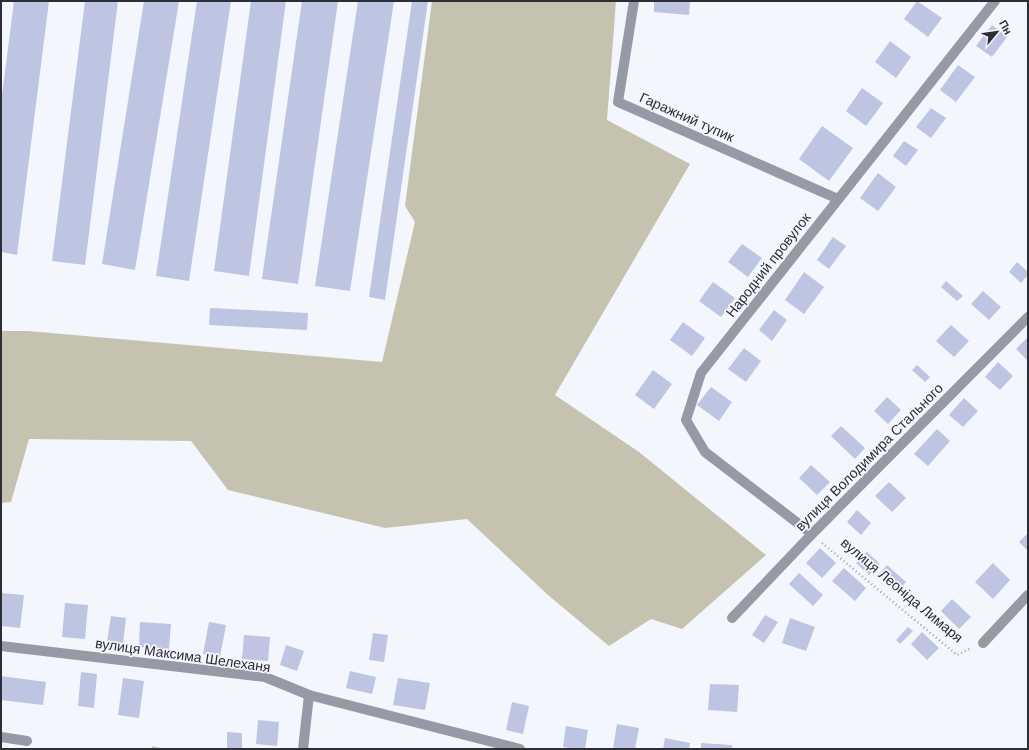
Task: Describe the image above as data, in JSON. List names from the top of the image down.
{
  "streets": {
    "street": [
      "Гаражний тупик",
      "Народний провулок",
      "вулиця Володимира Стального",
      "вулиця Леоніда Лимаря",
      "вулиця Максима Шелеханя"
    ]
  },
  "crossings": [
    ["Гаражний тупик", "Народний провулок"],
    ["Народний провулок", "вулиця Володимира Стального"],
    ["Народний провулок", "вулиця Леоніда Лимаря"],
    ["вулиця Володимира Стального", "вулиця Леоніда Лимаря"]
  ],
  "north": "top right"
}
